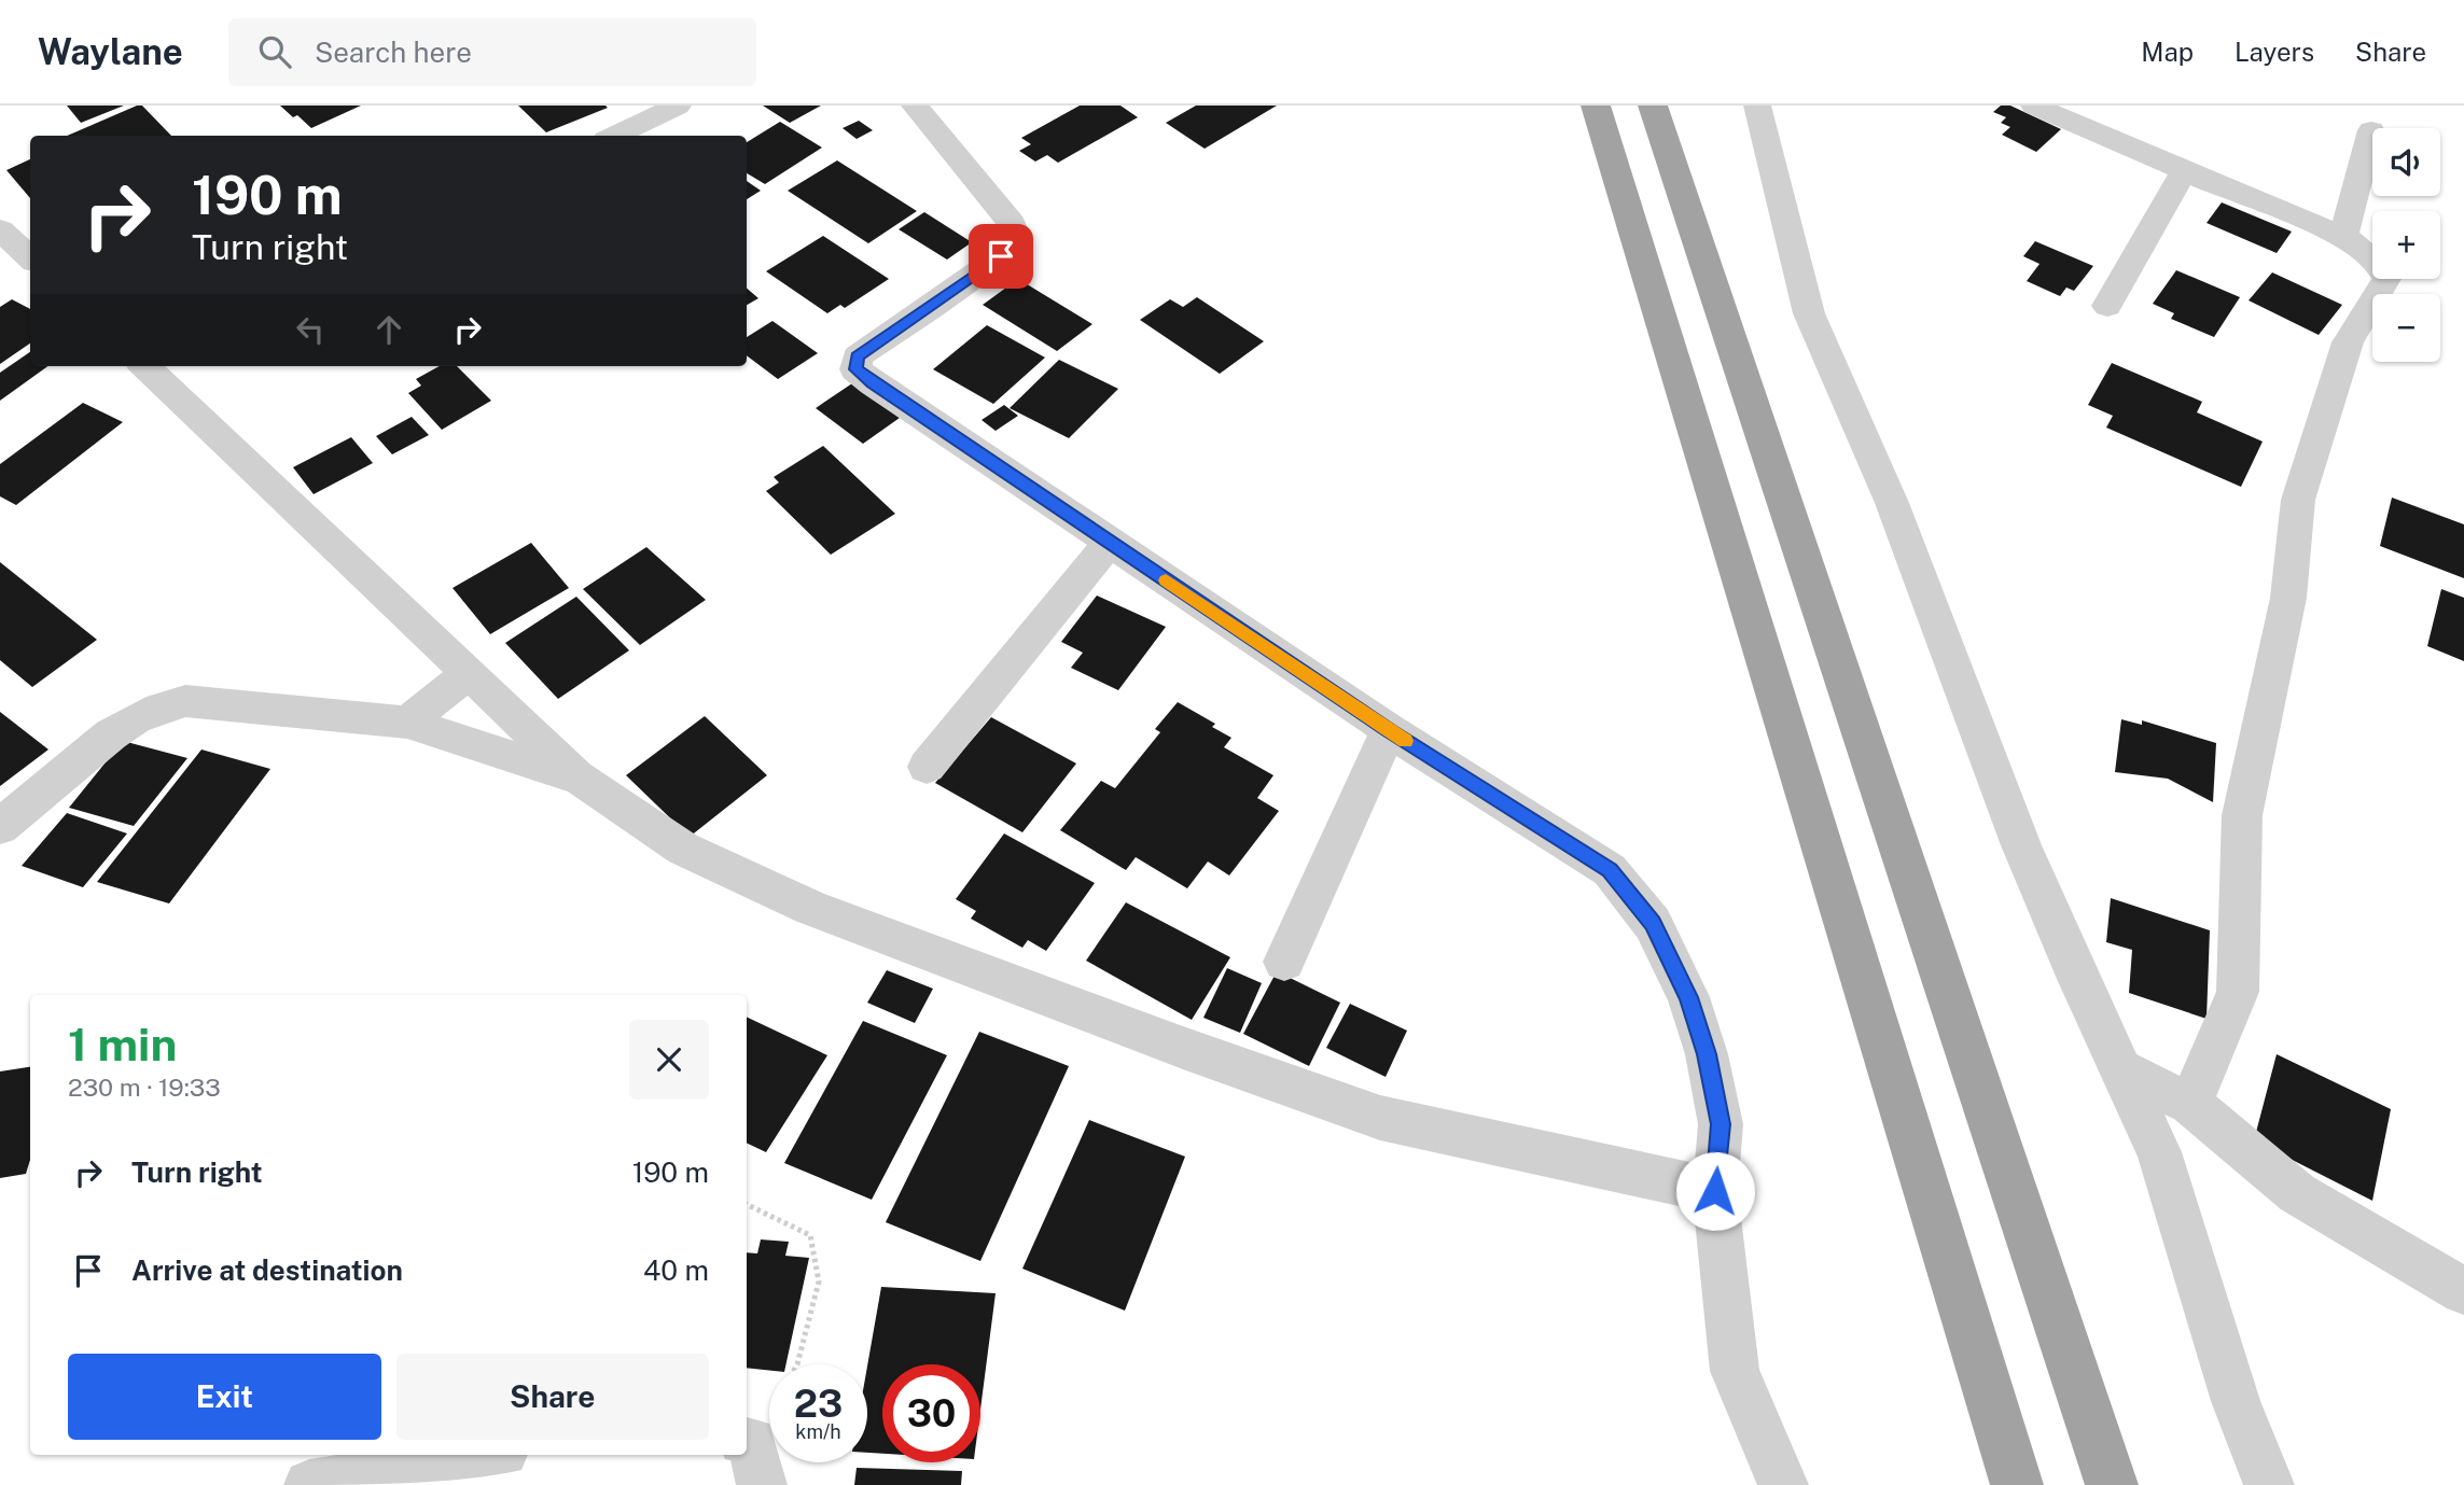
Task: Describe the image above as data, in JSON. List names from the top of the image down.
{
  "page": {
    "header": "Waylane",
    "search": "Search here",
    "nav": ["Map", "Layers", "Share"],
    "map_buttons": ["+", "−"],
    "turn": ["190 m", "Turn right"],
    "heading": ["1 min", "230 m · 19:33"],
    "list": [
      {
        "name": "Turn right",
        "value": "190 m"
      },
      {
        "name": "Arrive at destination",
        "value": "40 m"
      }
    ],
    "buttons": ["Exit", "Share"],
    "speed": "23 km/h",
    "limit": "30"
  }
}
